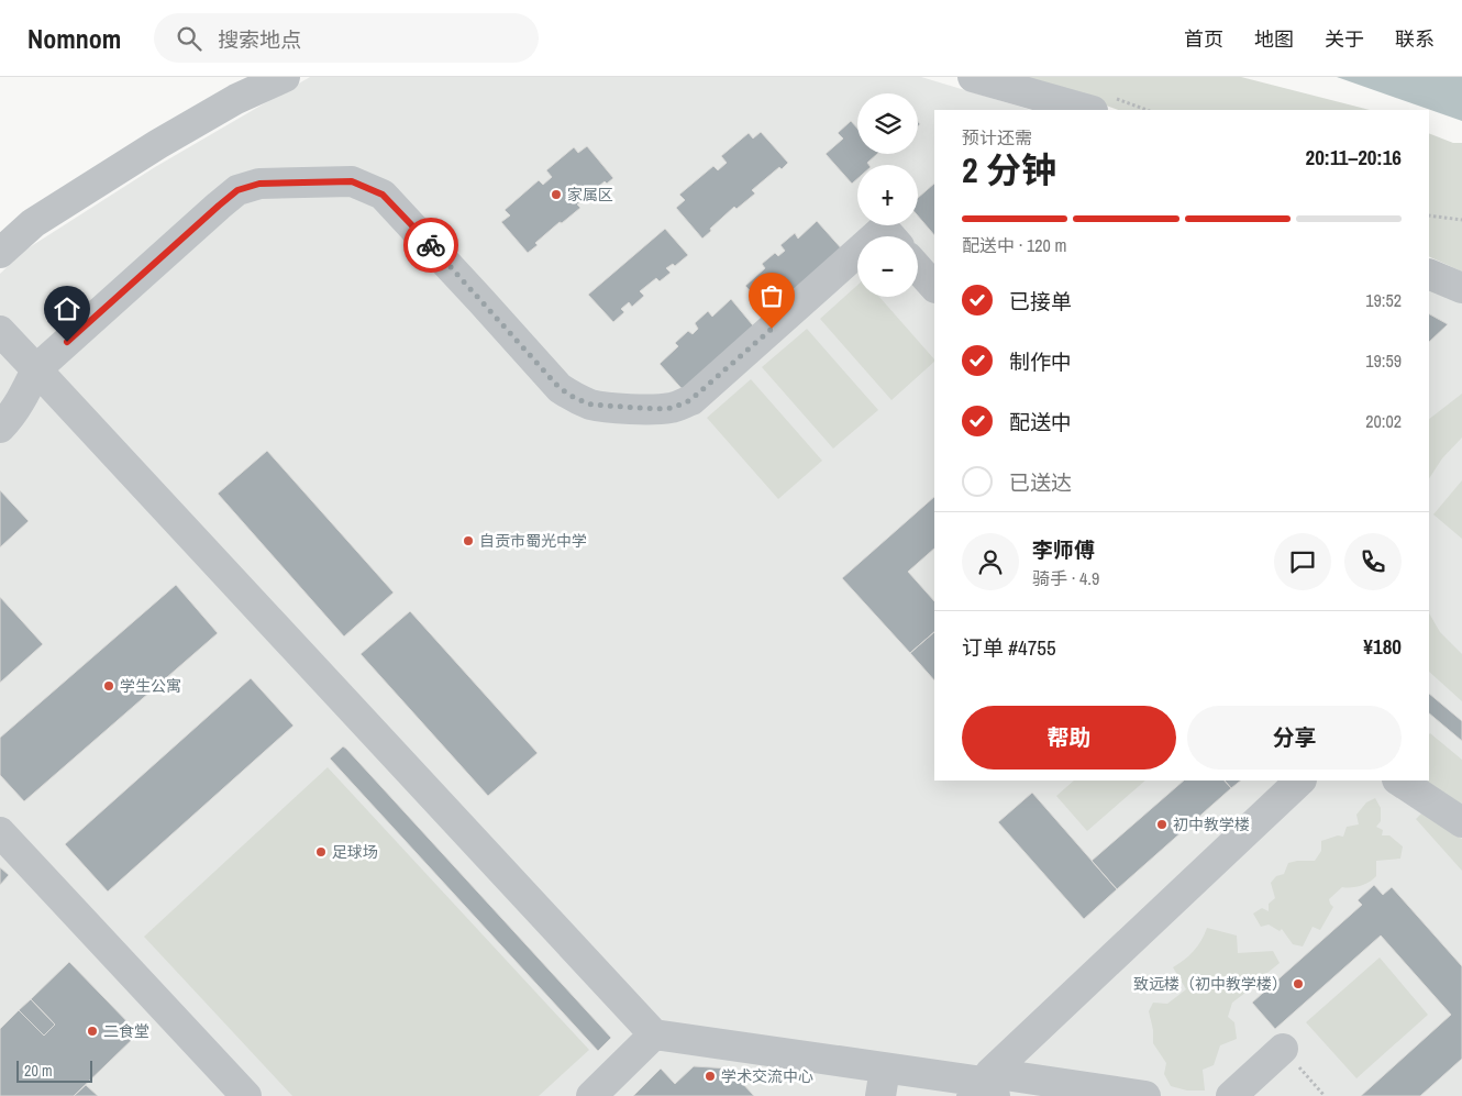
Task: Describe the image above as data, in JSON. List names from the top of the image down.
{
  "places": [
    "家属区",
    "自贡市蜀光中学",
    "学生公寓",
    "初中教学楼",
    "足球场",
    "致远楼（初中教学楼）",
    "二食堂",
    "学术交流中心"
  ],
  "scale_bar": "20 m",
  "page": {
    "header": "Nomnom",
    "search": "搜索地点",
    "nav": [
      "首页",
      "地图",
      "关于",
      "联系"
    ],
    "map_buttons": ["+", "−"],
    "heading": ["2 分钟", "预计还需", "20:11–20:16"],
    "panel": [
      "李师傅",
      "骑手 · 4.9",
      "订单 #4755",
      "¥180"
    ],
    "bar": "配送中 · 120 m",
    "list": [
      ["已接单", "19:52"],
      ["制作中", "19:59"],
      ["配送中", "20:02"],
      "已送达"
    ],
    "buttons": ["帮助", "分享"],
    "scale": "20 m"
  }
}
